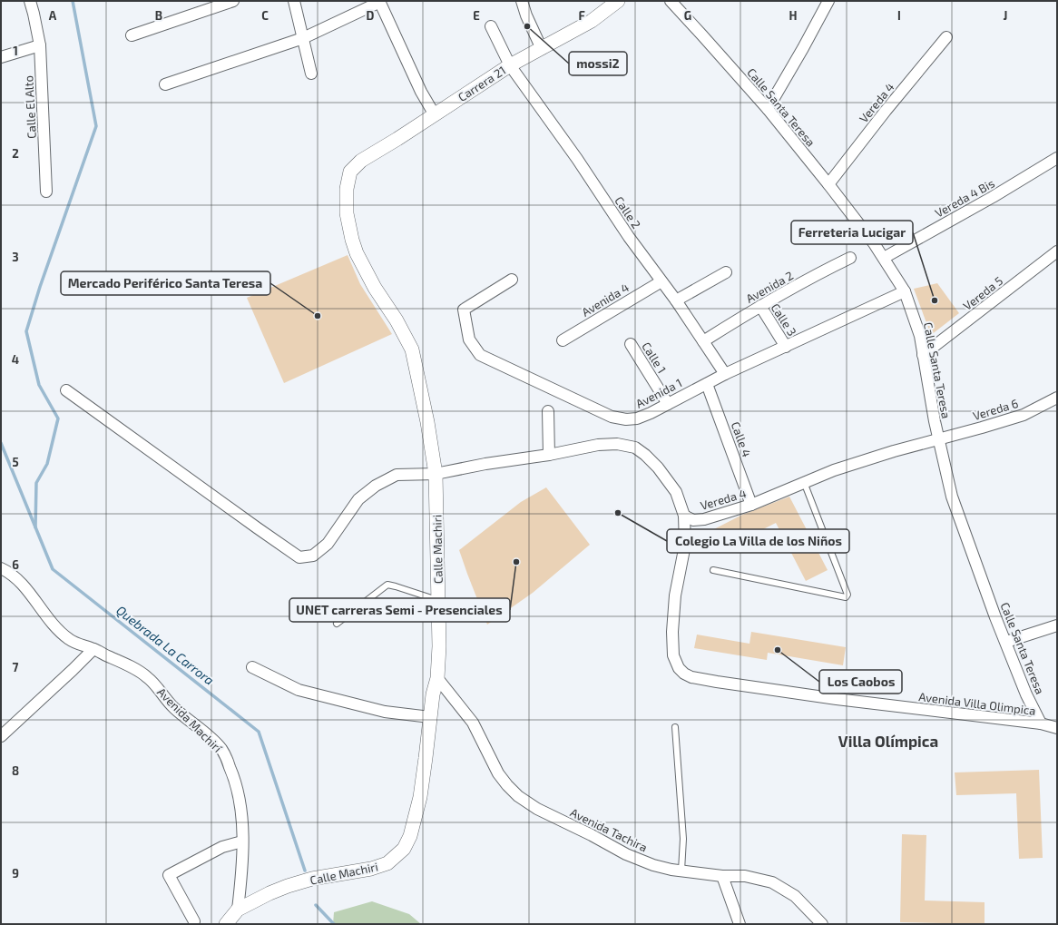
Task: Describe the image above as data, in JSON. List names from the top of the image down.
{
  "streets": {
    "street": [
      "Carrera 21",
      "Vereda 4",
      "Calle El Alto",
      "Calle Santa Teresa",
      "Vereda 4 Bis",
      "Calle 2",
      "Avenida 2",
      "Vereda 5",
      "Avenida 4",
      "Calle 3",
      "Calle 1",
      "Avenida 1",
      "Vereda 6",
      "Calle 4",
      "Calle Machiri",
      "Avenida Villa Olimpica",
      "Avenida Machirí",
      "Avenida Tachira"
    ]
  },
  "crossings": [
    ["Carrera 21", "Calle 2"],
    ["Carrera 21", "Calle Machiri"],
    ["Vereda 4", "Calle Santa Teresa"],
    ["Vereda 4", "Vereda 6"],
    ["Vereda 4", "Calle 4"],
    ["Vereda 4", "Avenida Villa Olimpica"],
    ["Calle Santa Teresa", "Vereda 4 Bis"],
    ["Calle Santa Teresa", "Vereda 5"],
    ["Calle Santa Teresa", "Avenida 1"],
    ["Calle Santa Teresa", "Vereda 6"],
    ["Calle Santa Teresa", "Avenida Villa Olimpica"],
    ["Calle 2", "Avenida 2"],
    ["Calle 2", "Avenida 4"],
    ["Calle 2", "Avenida 1"],
    ["Avenida 2", "Calle 3"],
    ["Calle 3", "Avenida 1"],
    ["Calle 1", "Avenida 1"],
    ["Avenida 1", "Calle 4"],
    ["Calle Machiri", "Avenida Machirí"],
    ["Calle Machiri", "Avenida Tachira"]
  ],
  "districts": ["Villa Olímpica"],
  "water": ["Quebrada La Carrora"],
  "places": [
    "mossi2",
    "Ferreteria Lucigar",
    "Mercado Periférico Santa Teresa",
    "Colegio La Villa de los Niños",
    "UNET carreras Semi - Presenciales",
    "Los Caobos"
  ],
  "grid": {
    "columns": [
      "A",
      "B",
      "C",
      "D",
      "E",
      "F",
      "G",
      "H",
      "I",
      "J"
    ],
    "rows": [
      "1",
      "2",
      "3",
      "4",
      "5",
      "6",
      "7",
      "8",
      "9"
    ]
  }
}
